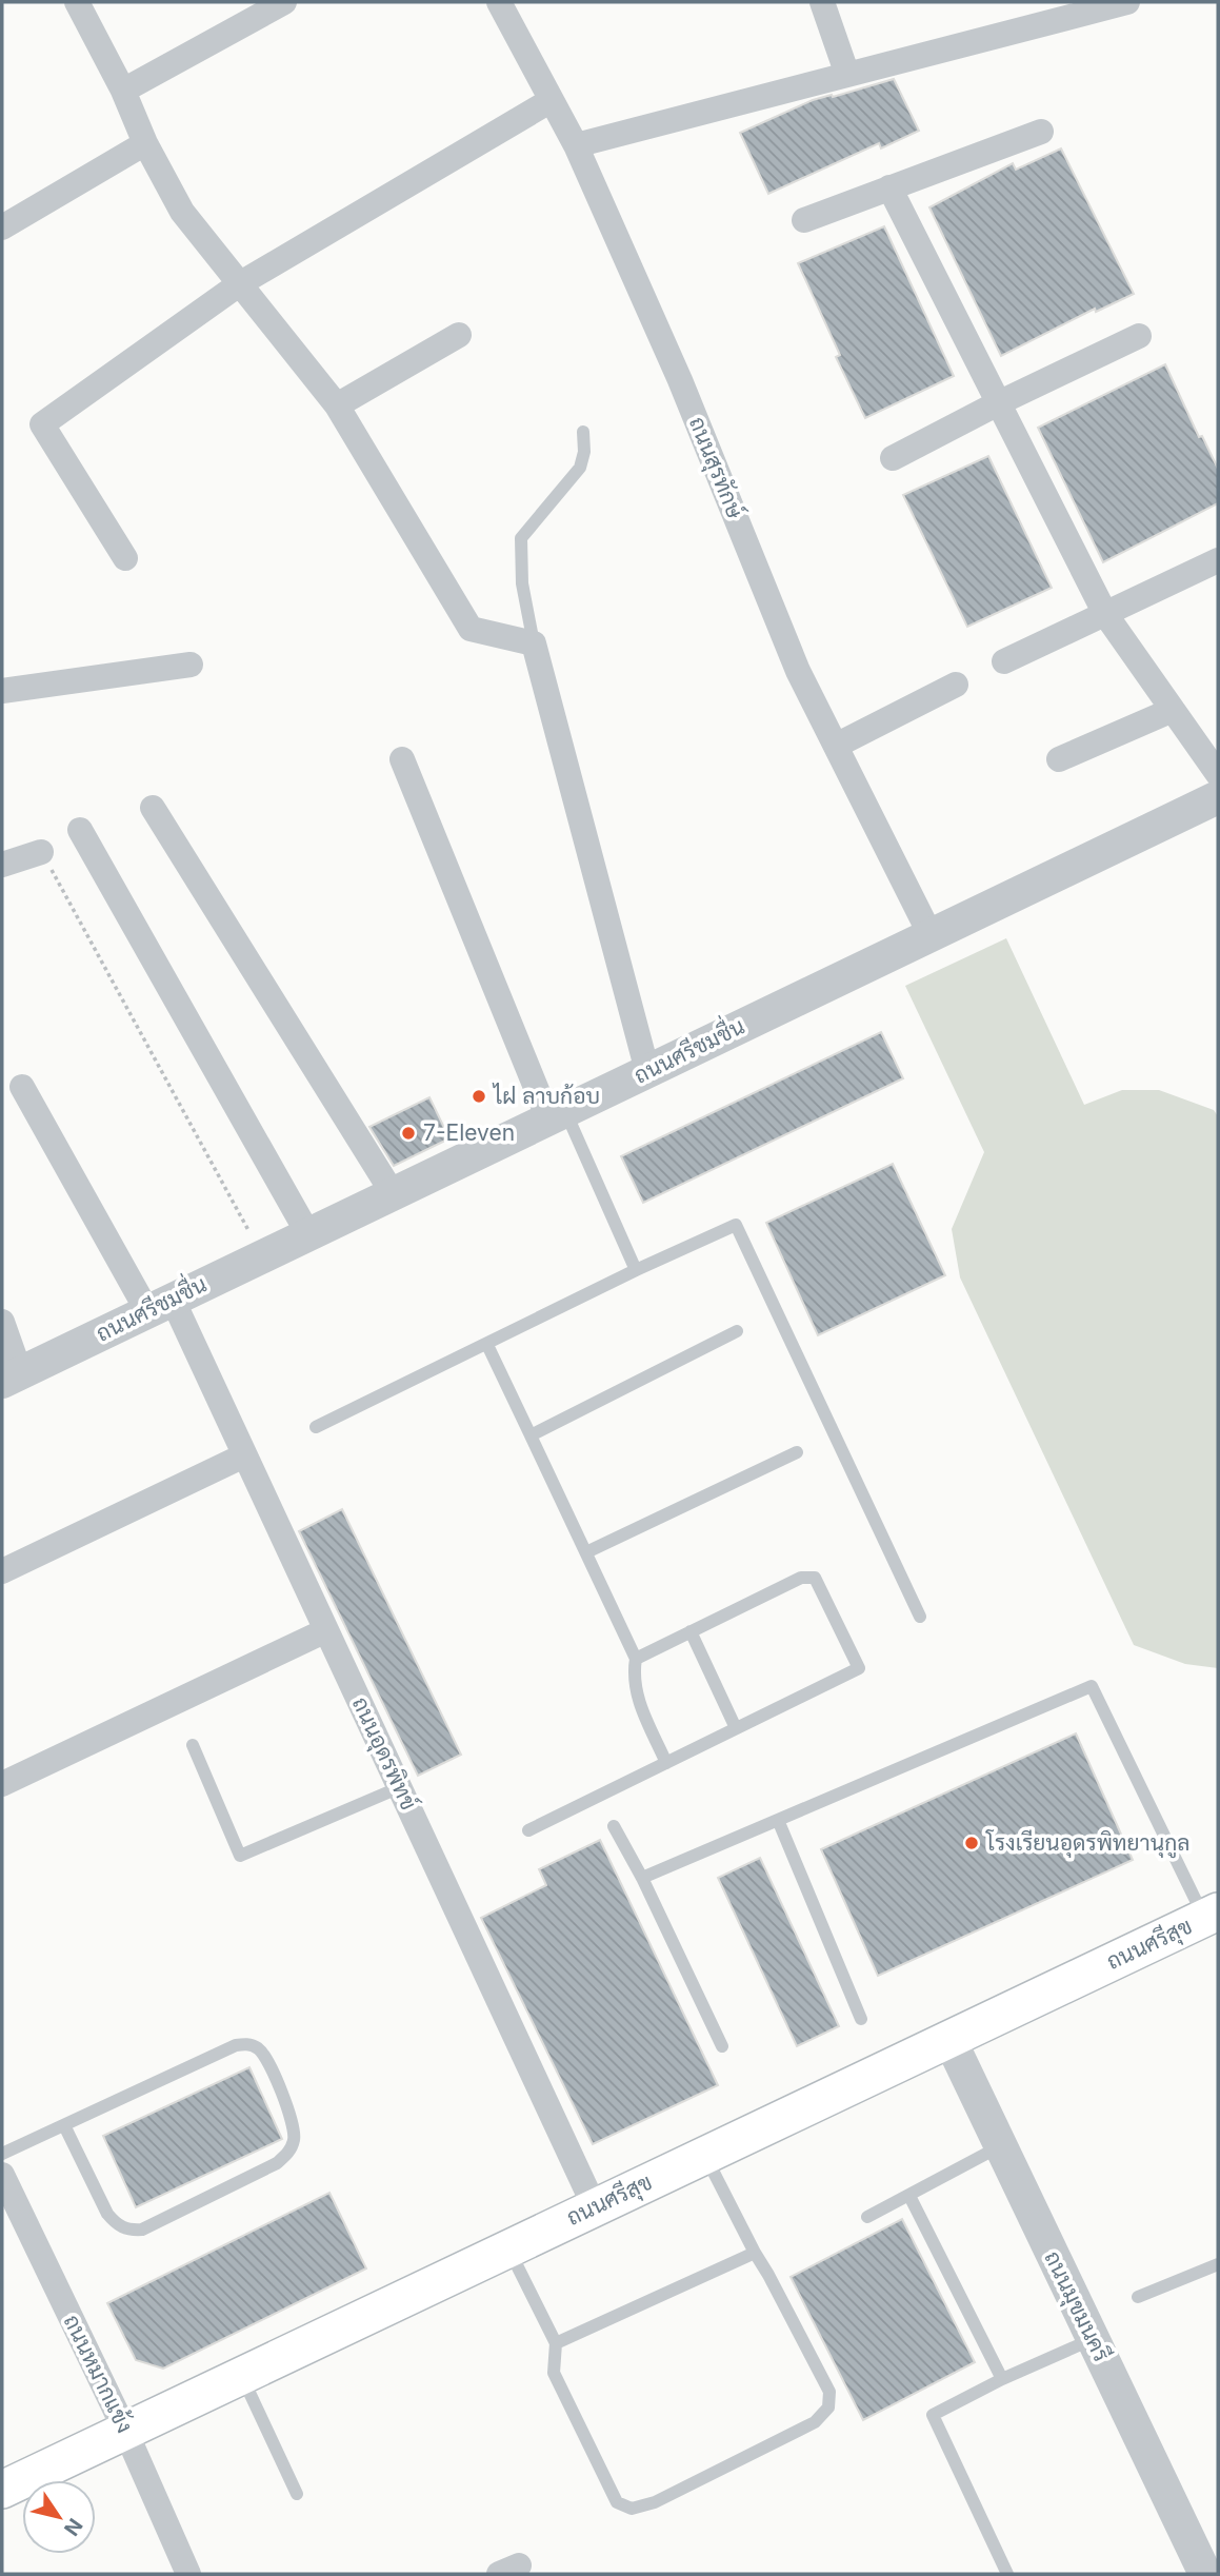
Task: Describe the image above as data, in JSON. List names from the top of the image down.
{
  "streets": {
    "main road": ["ถนนศรีสุข"],
    "street": [
      "ถนนสุรทักษ์",
      "ถนนศรีชมชื่น",
      "ถนนอุดรพิทข์",
      "ถนนมุขมนครี",
      "ถนนหมากแข้ง"
    ]
  },
  "crossings": [
    ["ถนนสุรทักษ์", "ถนนศรีชมชื่น"],
    ["ถนนศรีชมชื่น", "ถนนอุดรพิทข์"],
    ["ถนนอุดรพิทข์", "ถนนศรีสุข"],
    ["ถนนศรีสุข", "ถนนมุขมนครี"],
    ["ถนนศรีสุข", "ถนนหมากแข้ง"]
  ],
  "places": ["ไฝ ลาบก้อบ", "7-Eleven", "โรงเรียนอุดรพิทยานุกูล"],
  "north": "bottom right"
}
